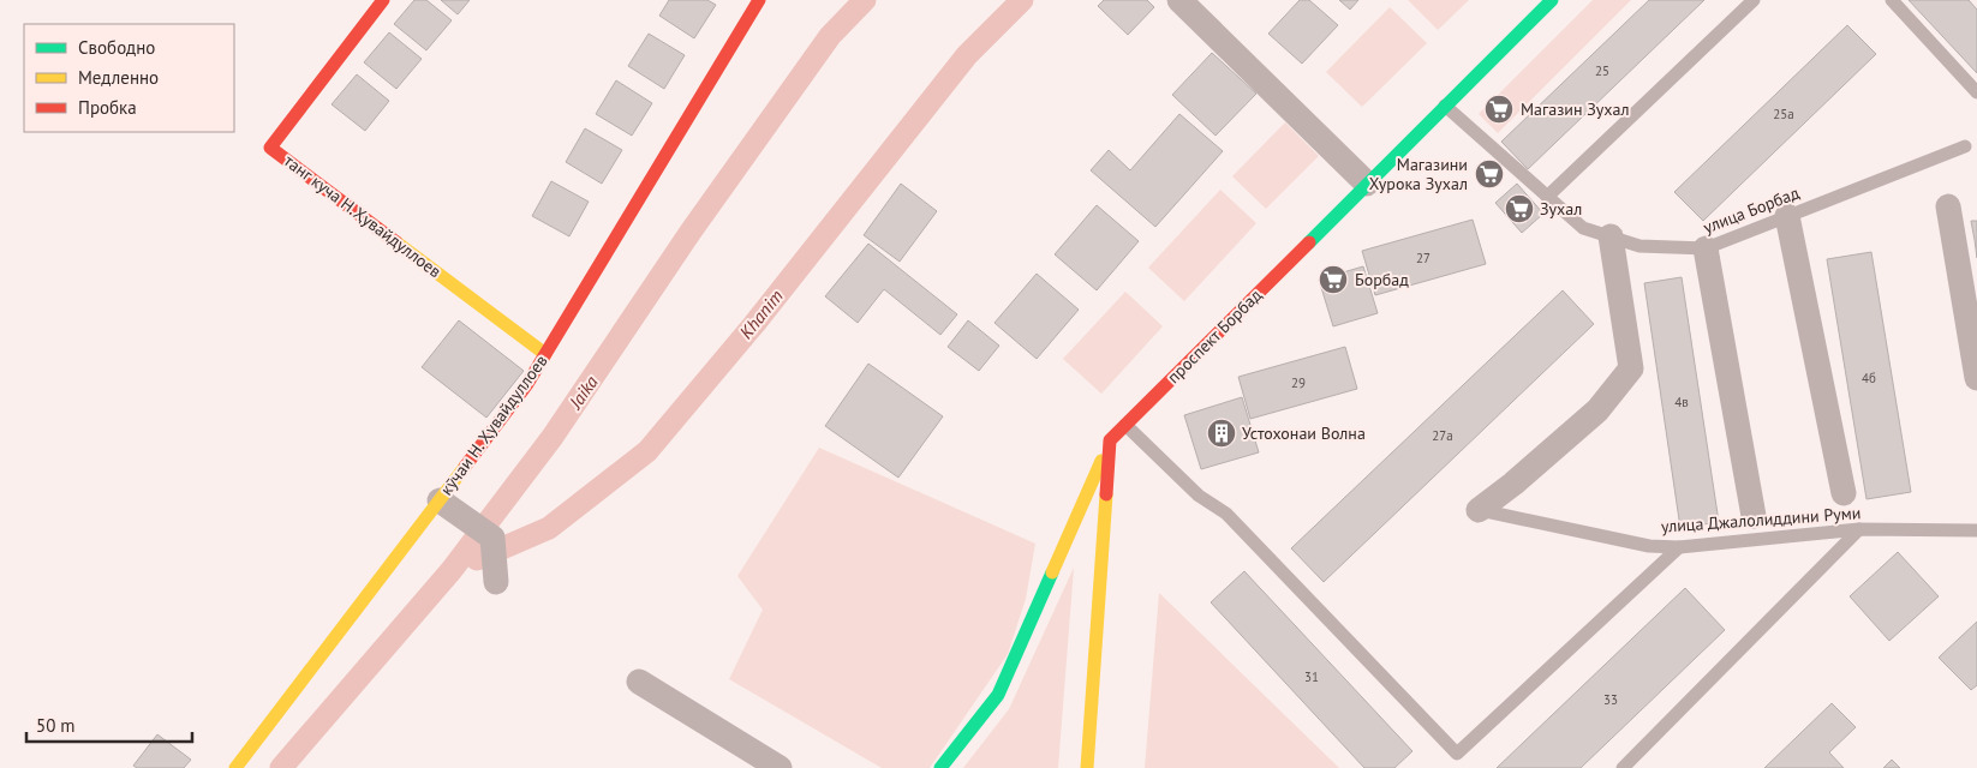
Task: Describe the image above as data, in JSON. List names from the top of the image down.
{
  "streets": {
    "street": ["танг куча Н.Ҳувайдуллоев", "проспект Борбад", "кӯчаи Н. Ҳувайдуллоев"],
    "lane": ["улица Борбад", "улица Джалолиддини Руми"]
  },
  "crossings": [
    ["улица Борбад", "проспект Борбад"],
    ["танг куча Н.Ҳувайдуллоев", "кӯчаи Н. Ҳувайдуллоев"]
  ],
  "water": ["Khanim", "Jaika"],
  "places": {
    "supermarket": [
      "Магазин Зухал",
      "Магазини Хурока Зухал",
      "Зухал",
      "Борбад"
    ],
    "building": ["Устохонаи Волна"]
  },
  "house_numbers": [
    "25",
    "25а",
    "27",
    "4б",
    "29",
    "4в",
    "27а",
    "31",
    "33"
  ],
  "legend": ["Свободно", "Медленно", "Пробка"],
  "scale_bar": "50 m"
}
